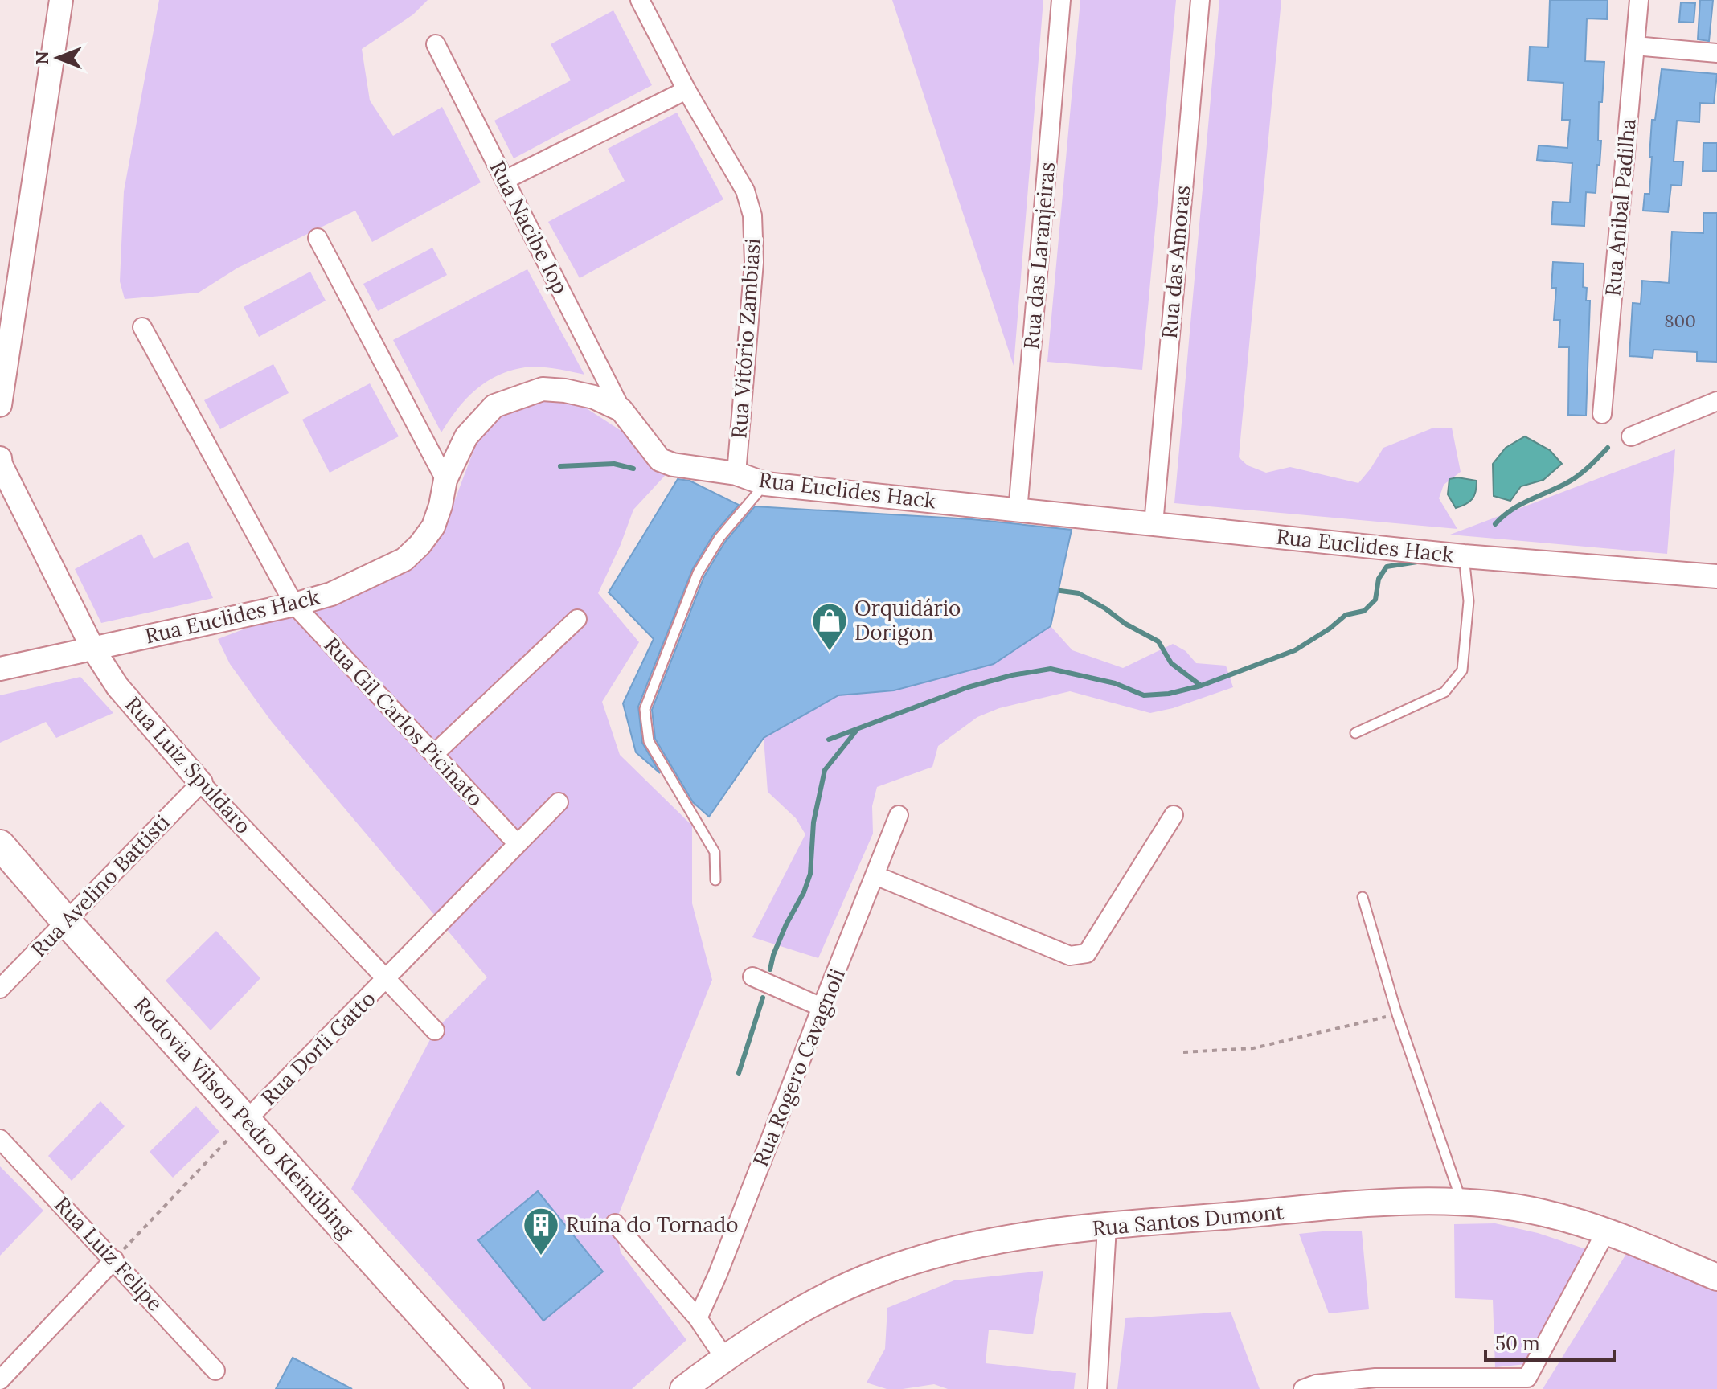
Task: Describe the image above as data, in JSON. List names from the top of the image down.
{
  "streets": {
    "main road": ["Rodovia Vilson Pedro Kleinübing", "Rua Santos Dumont"],
    "street": [
      "Rua Anibal Padilha",
      "Rua Nacibe Iop",
      "Rua das Laranjeiras",
      "Rua das Amoras",
      "Rua Vitório Zambiasi",
      "Rua Euclides Hack",
      "Rua Gil Carlos Picinato",
      "Rua Luiz Spuldaro",
      "Rua Avelino Battisti",
      "Rua Dorli Gatto",
      "Rua Rogero Cavagnoli",
      "Rua Luiz Felipe"
    ]
  },
  "crossings": [
    ["Rua Nacibe Iop", "Rua Euclides Hack"],
    ["Rua das Laranjeiras", "Rua Euclides Hack"],
    ["Rua das Amoras", "Rua Euclides Hack"],
    ["Rua Vitório Zambiasi", "Rua Euclides Hack"],
    ["Rua Euclides Hack", "Rua Gil Carlos Picinato"],
    ["Rua Euclides Hack", "Rua Luiz Spuldaro"],
    ["Rua Gil Carlos Picinato", "Rua Dorli Gatto"],
    ["Rua Luiz Spuldaro", "Rua Avelino Battisti"],
    ["Rua Luiz Spuldaro", "Rua Dorli Gatto"],
    ["Rua Avelino Battisti", "Rodovia Vilson Pedro Kleinübing"],
    ["Rua Dorli Gatto", "Rodovia Vilson Pedro Kleinübing"],
    ["Rua Dorli Gatto", "Rua Luiz Felipe"]
  ],
  "places": {
    "shop": ["Orquidário Dorigon"],
    "building": ["Ruína do Tornado"]
  },
  "house_numbers": ["800"],
  "scale_bar": "50 m",
  "north": "left"
}
